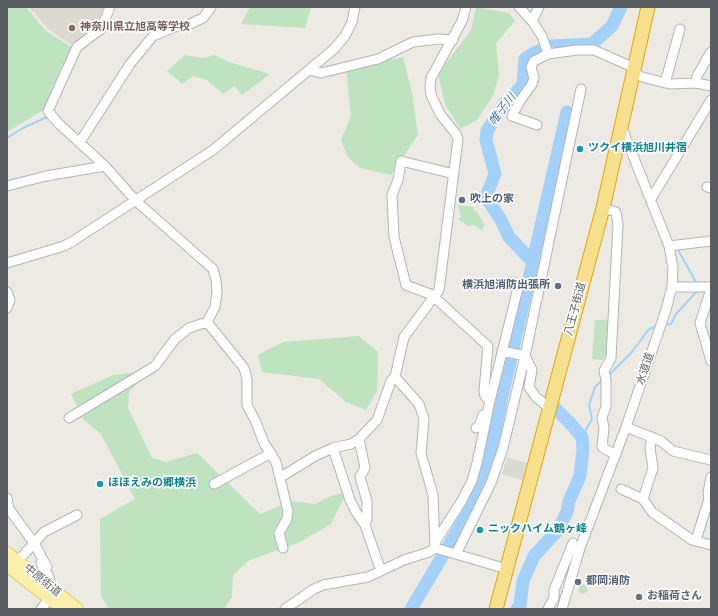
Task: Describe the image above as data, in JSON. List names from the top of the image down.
{
  "streets": {
    "highway": ["八王子街道"],
    "main road": ["中原街道"],
    "street": ["水道道"]
  },
  "crossings": [
    ["八王子街道", "水道道"]
  ],
  "water": ["帷子川"],
  "places": [
    "神奈川県立旭高等学校",
    "ツクイ横浜旭川井宿",
    "吹上の家",
    "横浜旭消防出張所",
    "ほほえみの郷横浜",
    "ニックハイム鶴ヶ峰",
    "都岡消防",
    "お稲荷さん"
  ]
}
